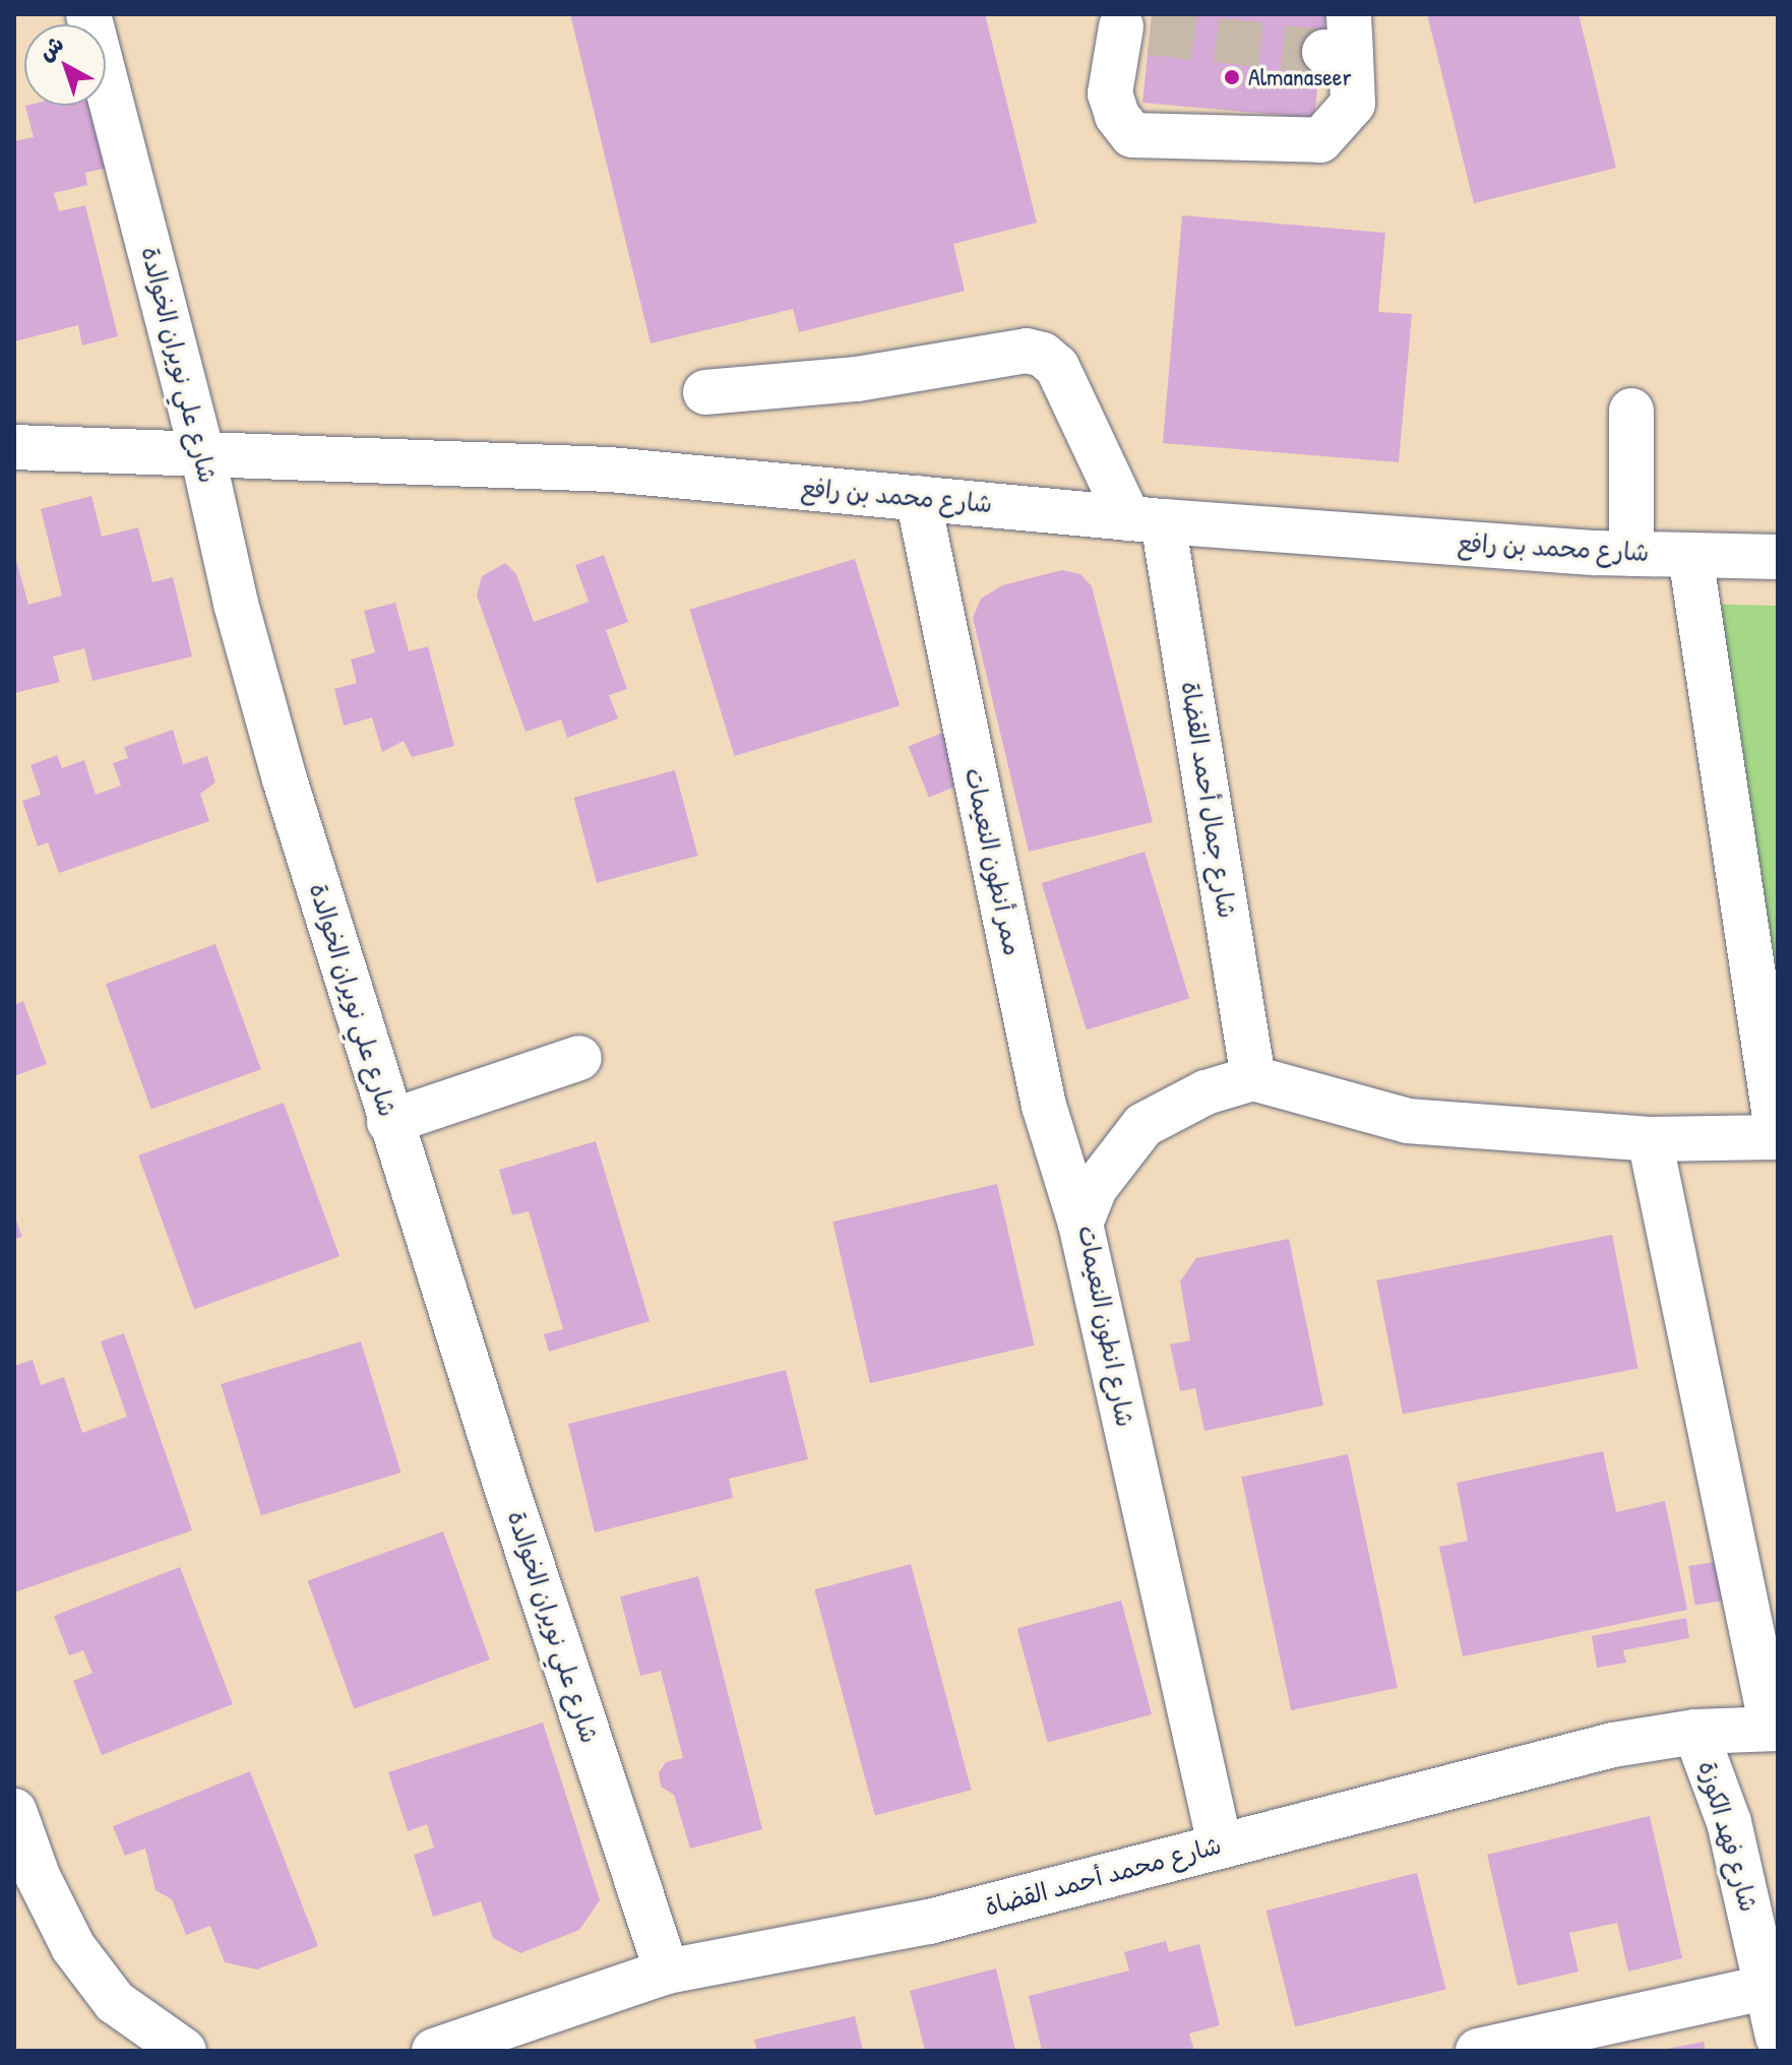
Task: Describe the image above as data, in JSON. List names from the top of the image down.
{
  "streets": {
    "street": [
      "شارع علي نويران الخوالدة",
      "شارع محمد بن رافع",
      "شارع جمال أحمد القضاة",
      "ممر أنطون النعيمات",
      "شارع انطون النعيمات",
      "شارع فهد الكوزة",
      "شارع محمد أحمد القضاة"
    ]
  },
  "crossings": [
    ["شارع علي نويران الخوالدة", "شارع محمد بن رافع"],
    ["شارع علي نويران الخوالدة", "شارع محمد أحمد القضاة"],
    ["شارع محمد بن رافع", "شارع جمال أحمد القضاة"],
    ["شارع محمد بن رافع", "ممر أنطون النعيمات"],
    ["شارع جمال أحمد القضاة", "شارع انطون النعيمات"],
    ["ممر أنطون النعيمات", "شارع انطون النعيمات"],
    ["شارع انطون النعيمات", "شارع محمد أحمد القضاة"],
    ["شارع فهد الكوزة", "شارع محمد أحمد القضاة"]
  ],
  "places": ["Almanaseer"],
  "north": "top left"
}
